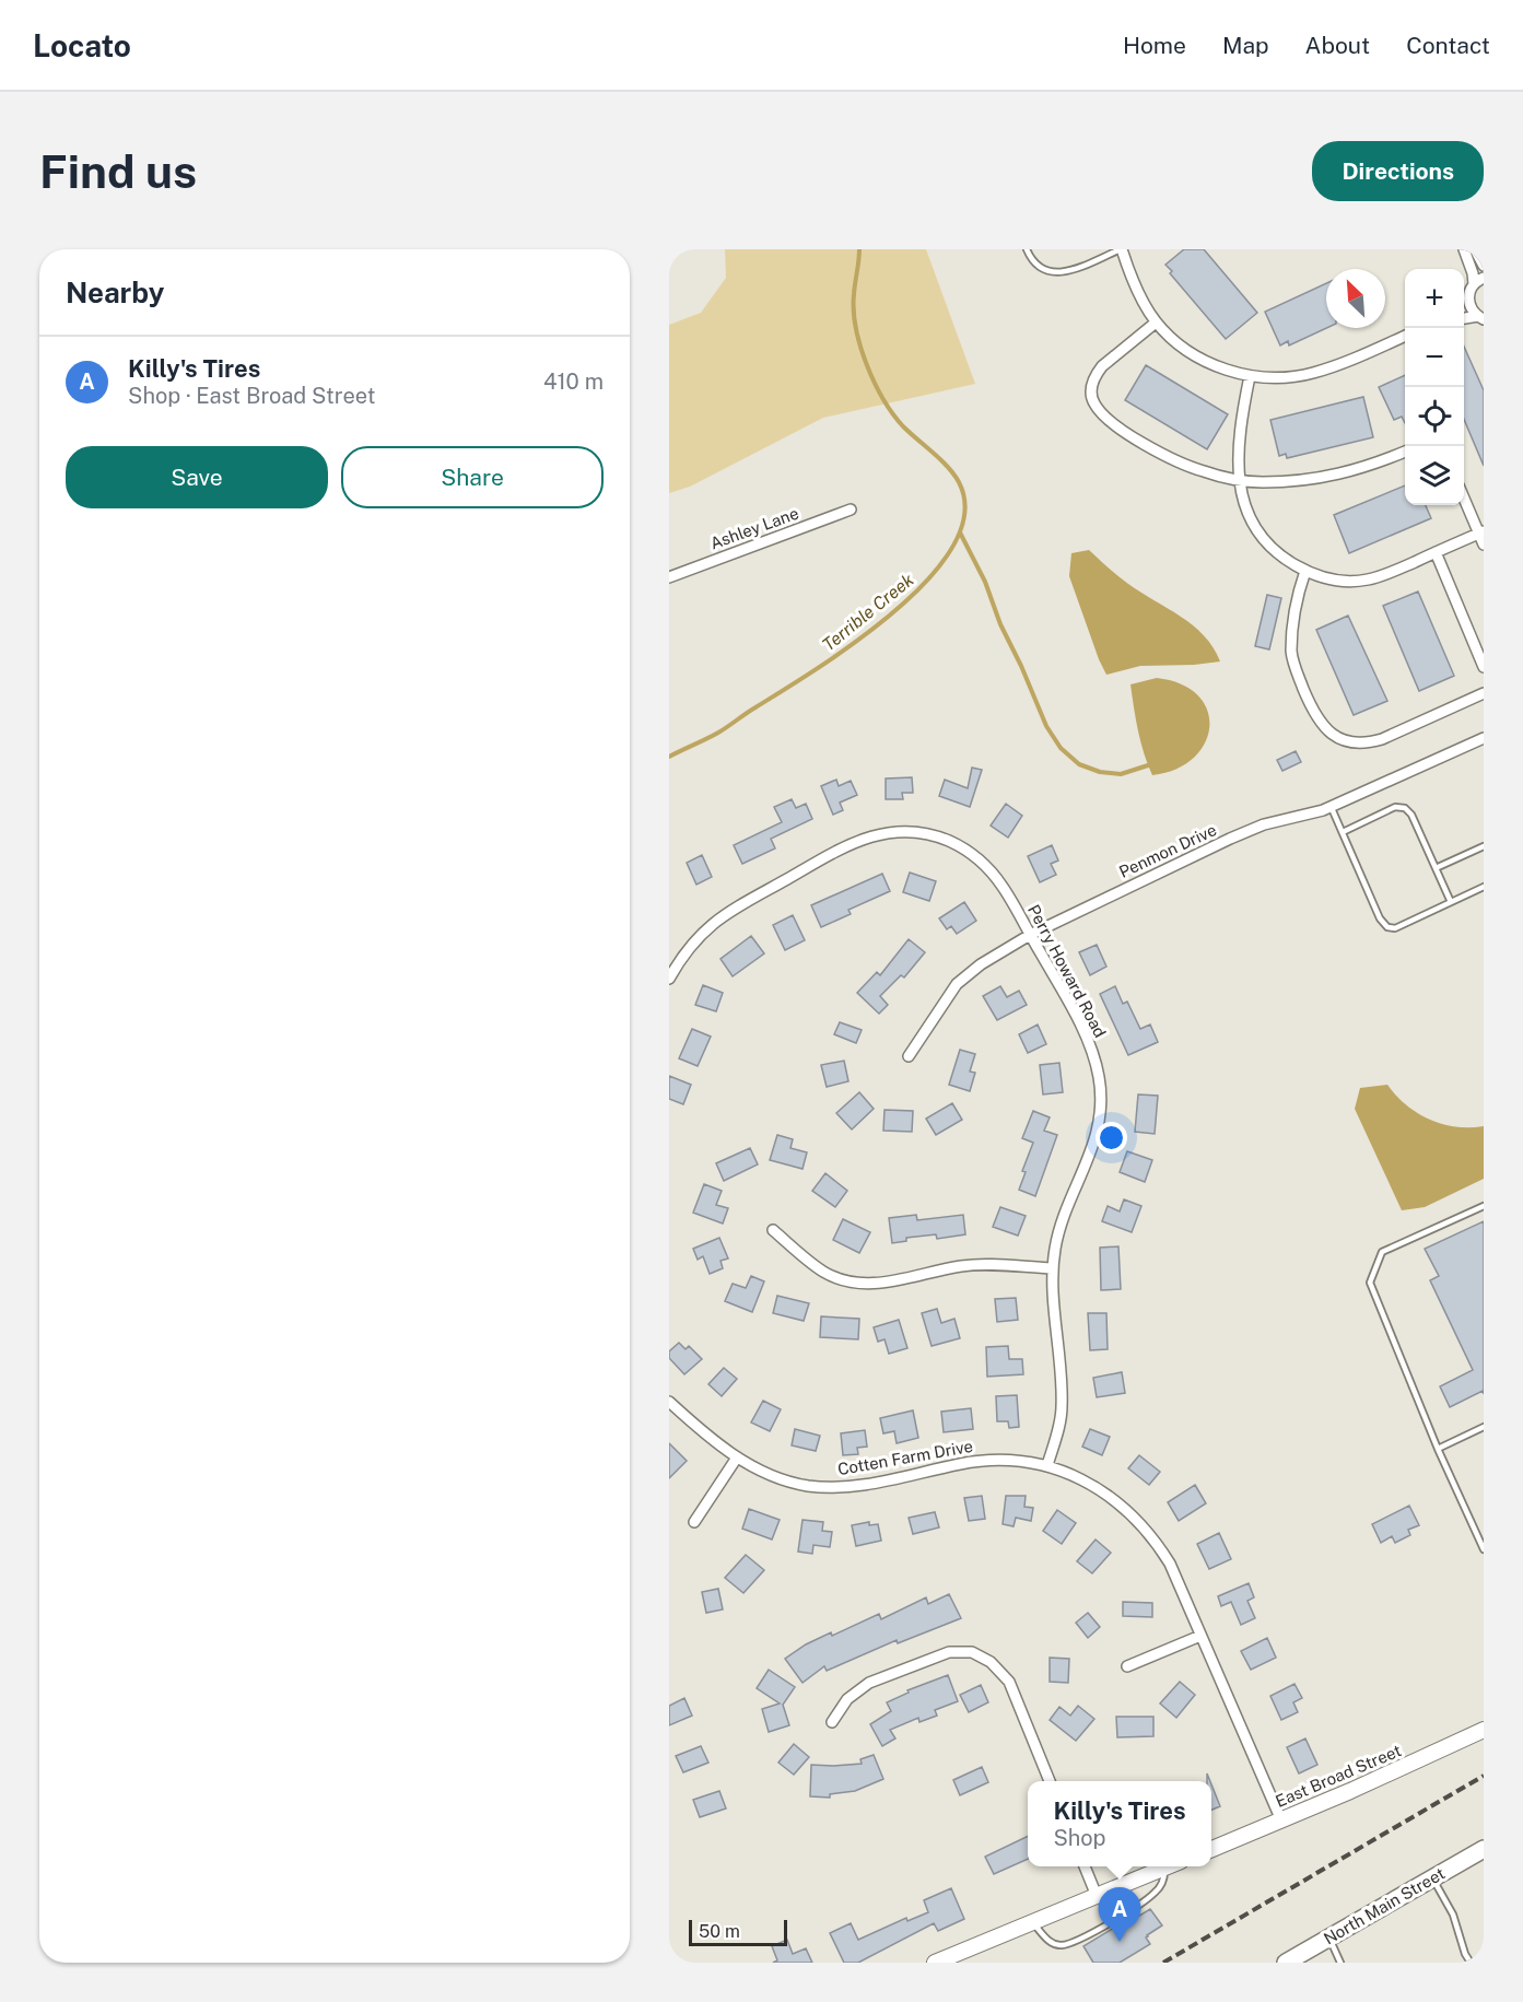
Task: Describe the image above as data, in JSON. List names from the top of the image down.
{
  "streets": {
    "main road": ["East Broad Street", "North Main Street"],
    "street": [
      "Ashley Lane",
      "Penmon Drive",
      "Perry Howard Road",
      "Cotten Farm Drive"
    ]
  },
  "crossings": [
    ["Penmon Drive", "Perry Howard Road"],
    ["Perry Howard Road", "Cotten Farm Drive"],
    ["Cotten Farm Drive", "East Broad Street"]
  ],
  "water": ["Terrible Creek"],
  "scale_bar": "50 m",
  "north": "top left",
  "page": {
    "header": "Locato",
    "nav": [
      "Home",
      "Map",
      "About",
      "Contact"
    ],
    "buttons": [
      "Directions",
      ["Save", "Share"]
    ],
    "title": "Find us",
    "heading": "Nearby",
    "map_buttons": ["+", "−"],
    "list": [
      {
        "mark": "A",
        "name": "Killy's Tires",
        "note": "Shop · East Broad Street",
        "value": "410 m"
      }
    ],
    "popup": ["Killy's Tires", "Shop"],
    "pins": "A",
    "scale": "50 m"
  }
}
